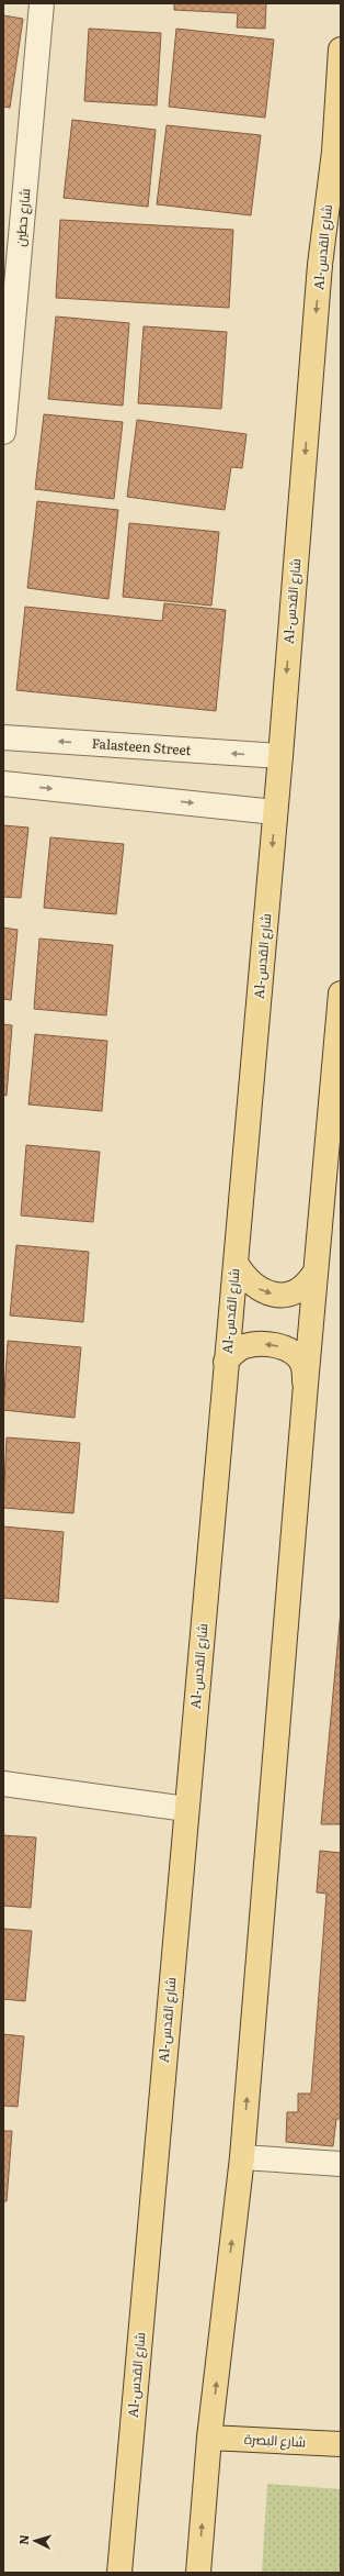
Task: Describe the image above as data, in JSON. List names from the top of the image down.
{
  "streets": {
    "main road": ["Al-شارع القدس", "شارع البصرة"],
    "street": ["شارع حطين", "Falasteen Street"]
  },
  "crossings": [
    ["Al-شارع القدس", "Falasteen Street"]
  ],
  "one_way": ["Al-شارع القدس"],
  "north": "left"
}
